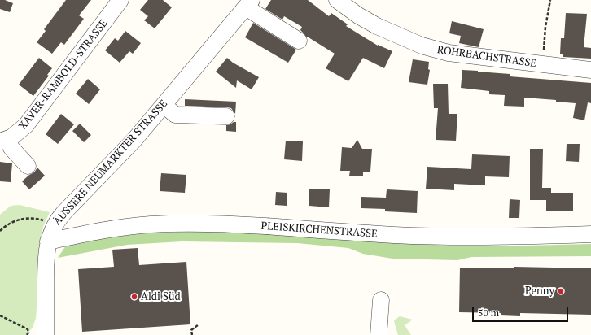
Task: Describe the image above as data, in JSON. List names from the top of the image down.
{
  "streets": {
    "street": [
      "ROHRBACHSTRASSE",
      "XAVER-RAMBOLD-STRASSE",
      "ÄUSSERE NEUMARKTER STRASSE",
      "PLEISKIRCHENSTRASSE"
    ]
  },
  "crossings": [
    ["ÄUSSERE NEUMARKTER STRASSE", "PLEISKIRCHENSTRASSE"]
  ],
  "places": ["Penny", "Aldi Süd"],
  "scale_bar": "50 m"
}
